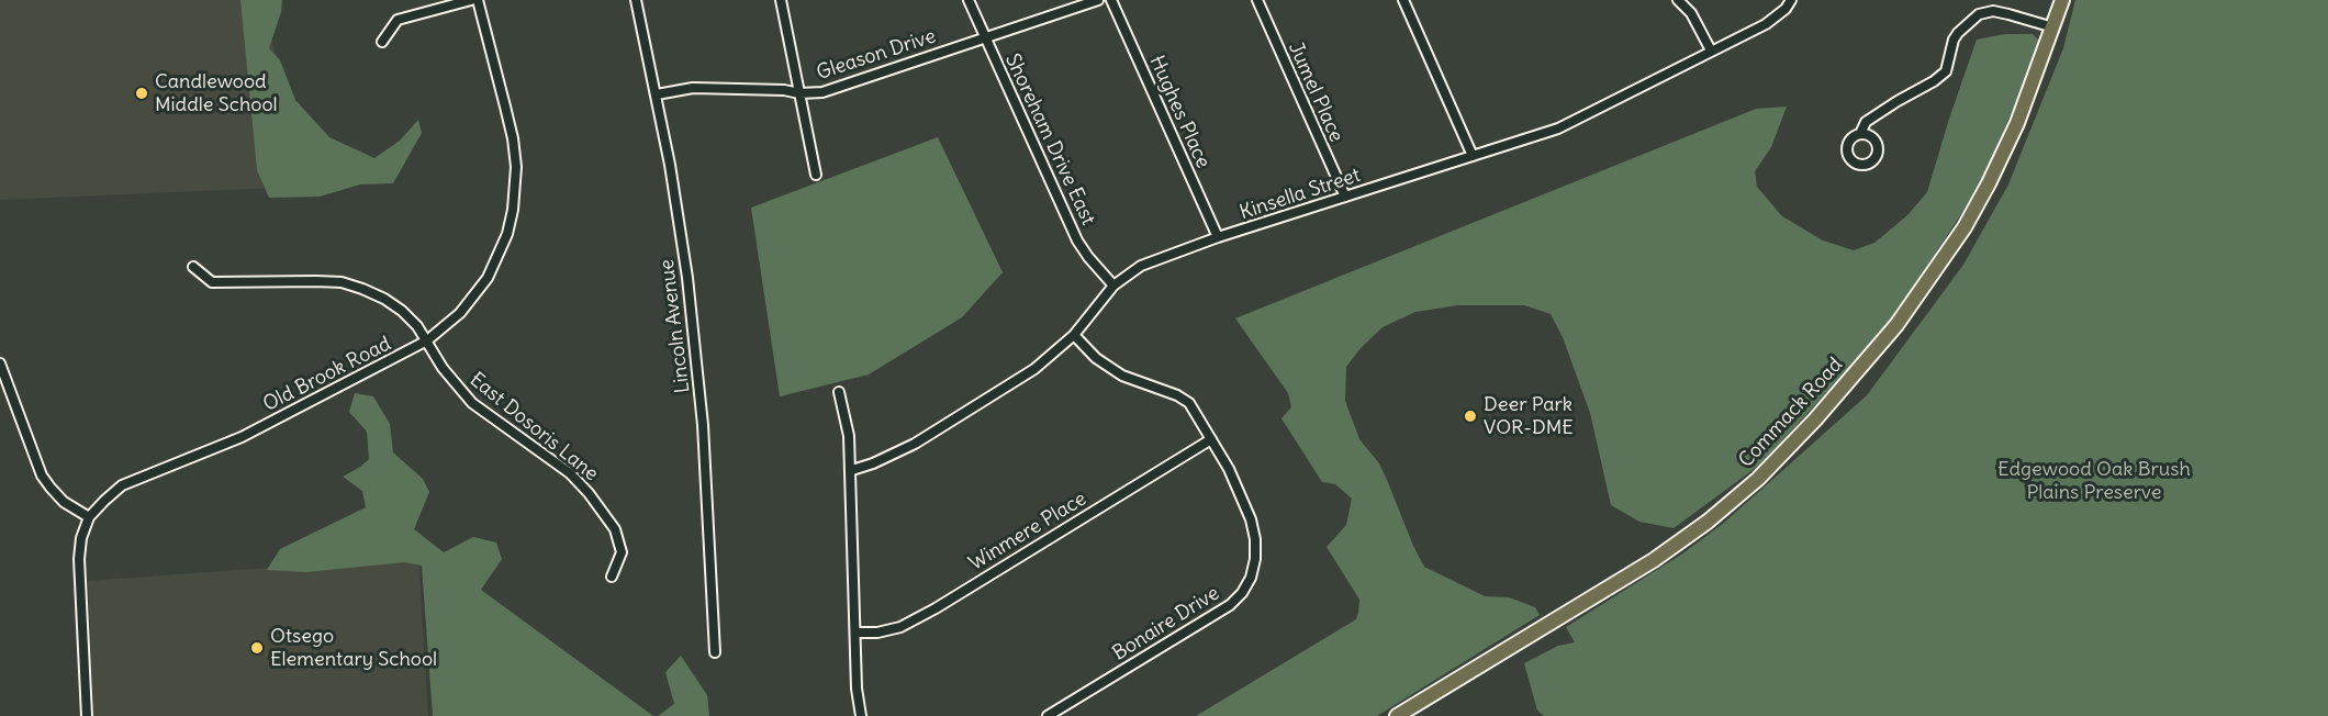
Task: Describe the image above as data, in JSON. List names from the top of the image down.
{
  "streets": {
    "main road": ["Commack Road"],
    "street": [
      "Gleason Drive",
      "Jumel Place",
      "Hughes Place",
      "Shoreham Drive East",
      "Kinsella Street",
      "Lincoln Avenue",
      "Old Brook Road",
      "East Dosoris Lane",
      "Winmere Place",
      "Bonaire Drive"
    ]
  },
  "crossings": [
    ["Gleason Drive", "Shoreham Drive East"],
    ["Gleason Drive", "Lincoln Avenue"],
    ["Jumel Place", "Kinsella Street"],
    ["Hughes Place", "Kinsella Street"],
    ["Shoreham Drive East", "Kinsella Street"],
    ["Kinsella Street", "Bonaire Drive"],
    ["Old Brook Road", "East Dosoris Lane"],
    ["Winmere Place", "Bonaire Drive"]
  ],
  "parks": ["Edgewood Oak Brush Plains Preserve"],
  "places": ["Candlewood Middle School", "Deer Park VOR-DME", "Otsego Elementary School"]
}
